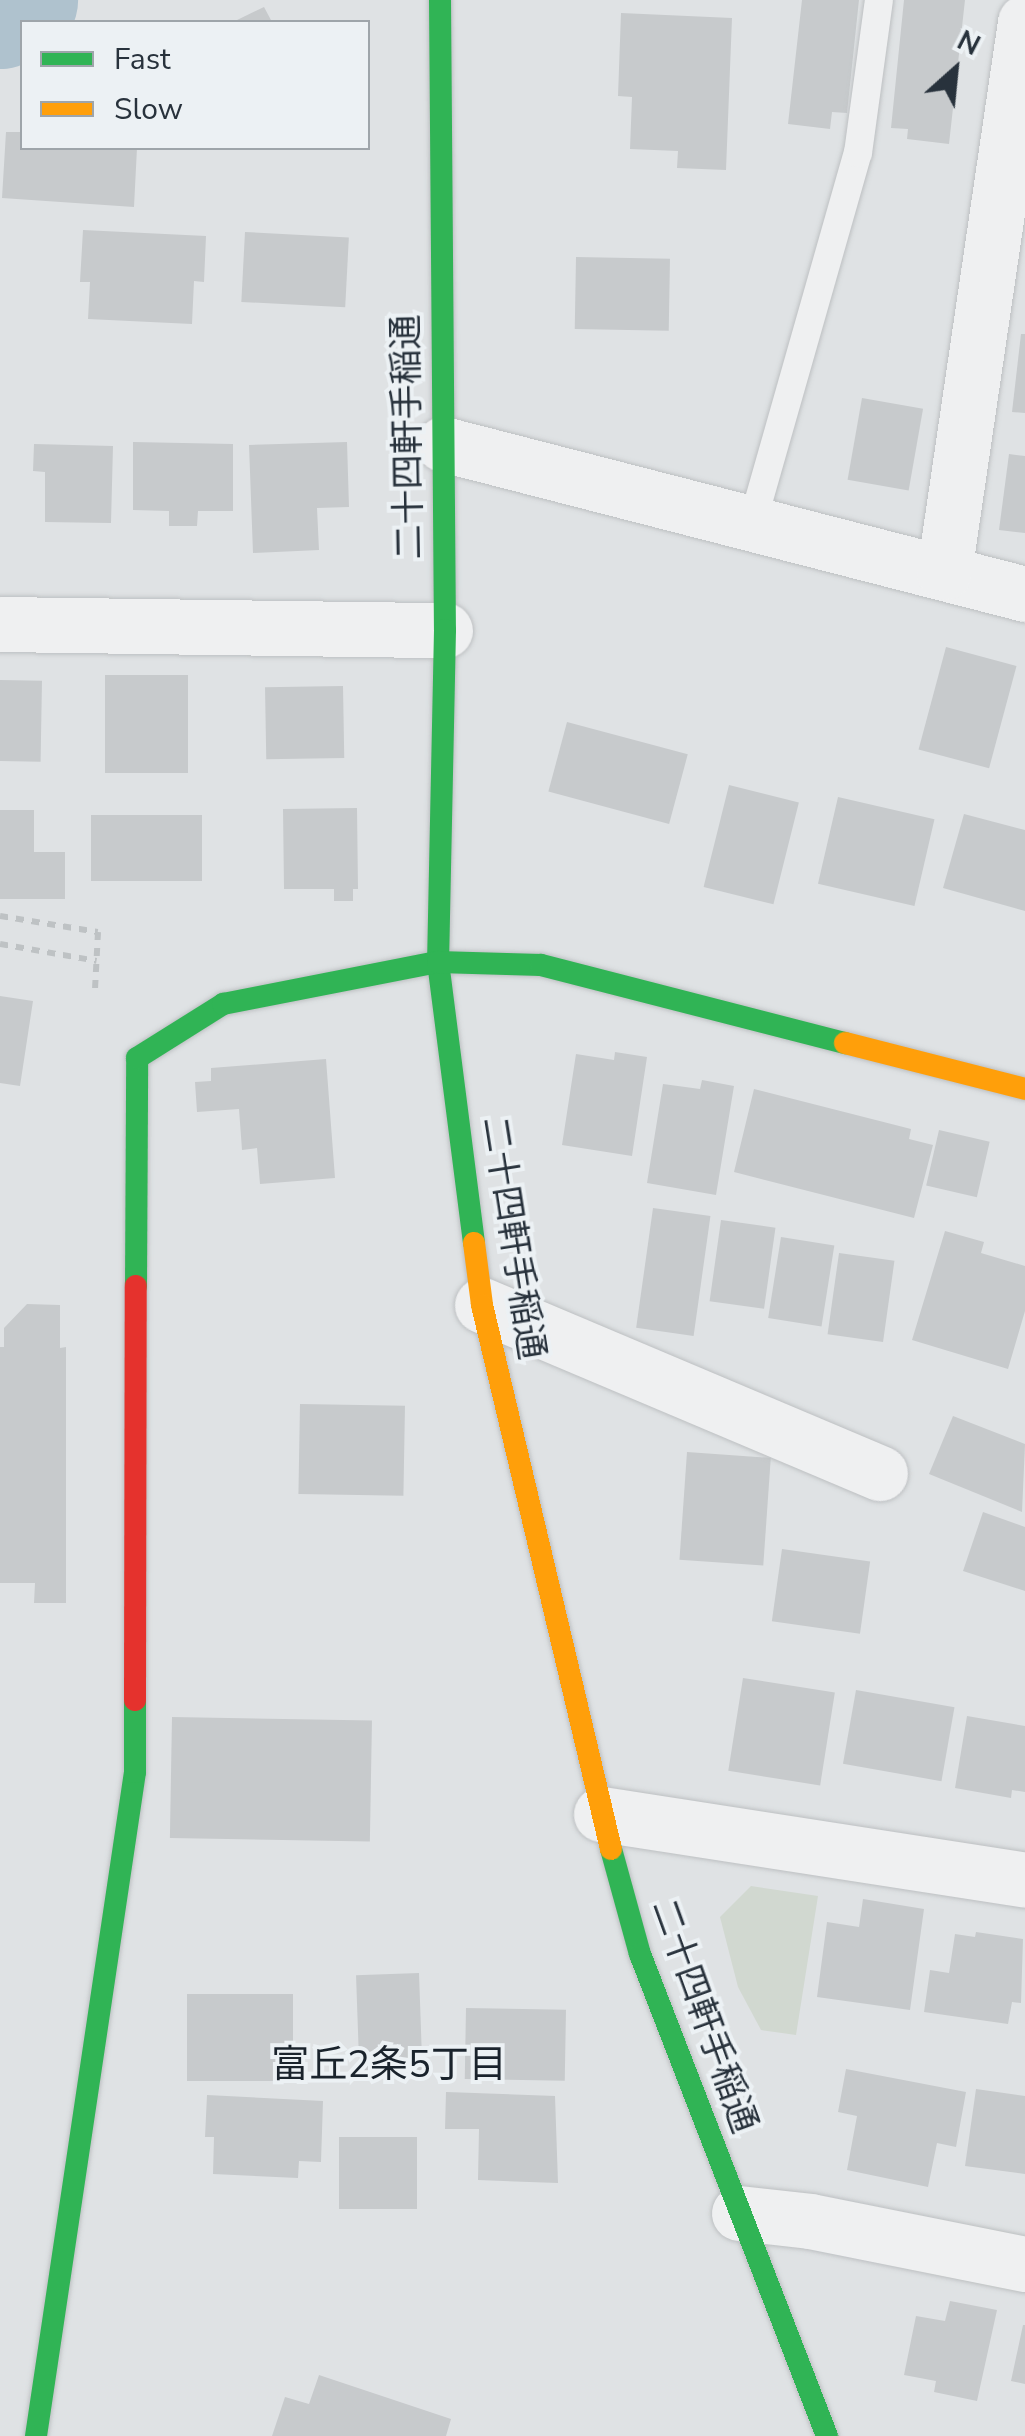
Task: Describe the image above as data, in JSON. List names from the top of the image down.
{
  "streets": {
    "street": ["二十四軒手稲通"]
  },
  "districts": ["富丘2条5丁目"],
  "legend": ["Fast", "Slow"],
  "north": "top right"
}
